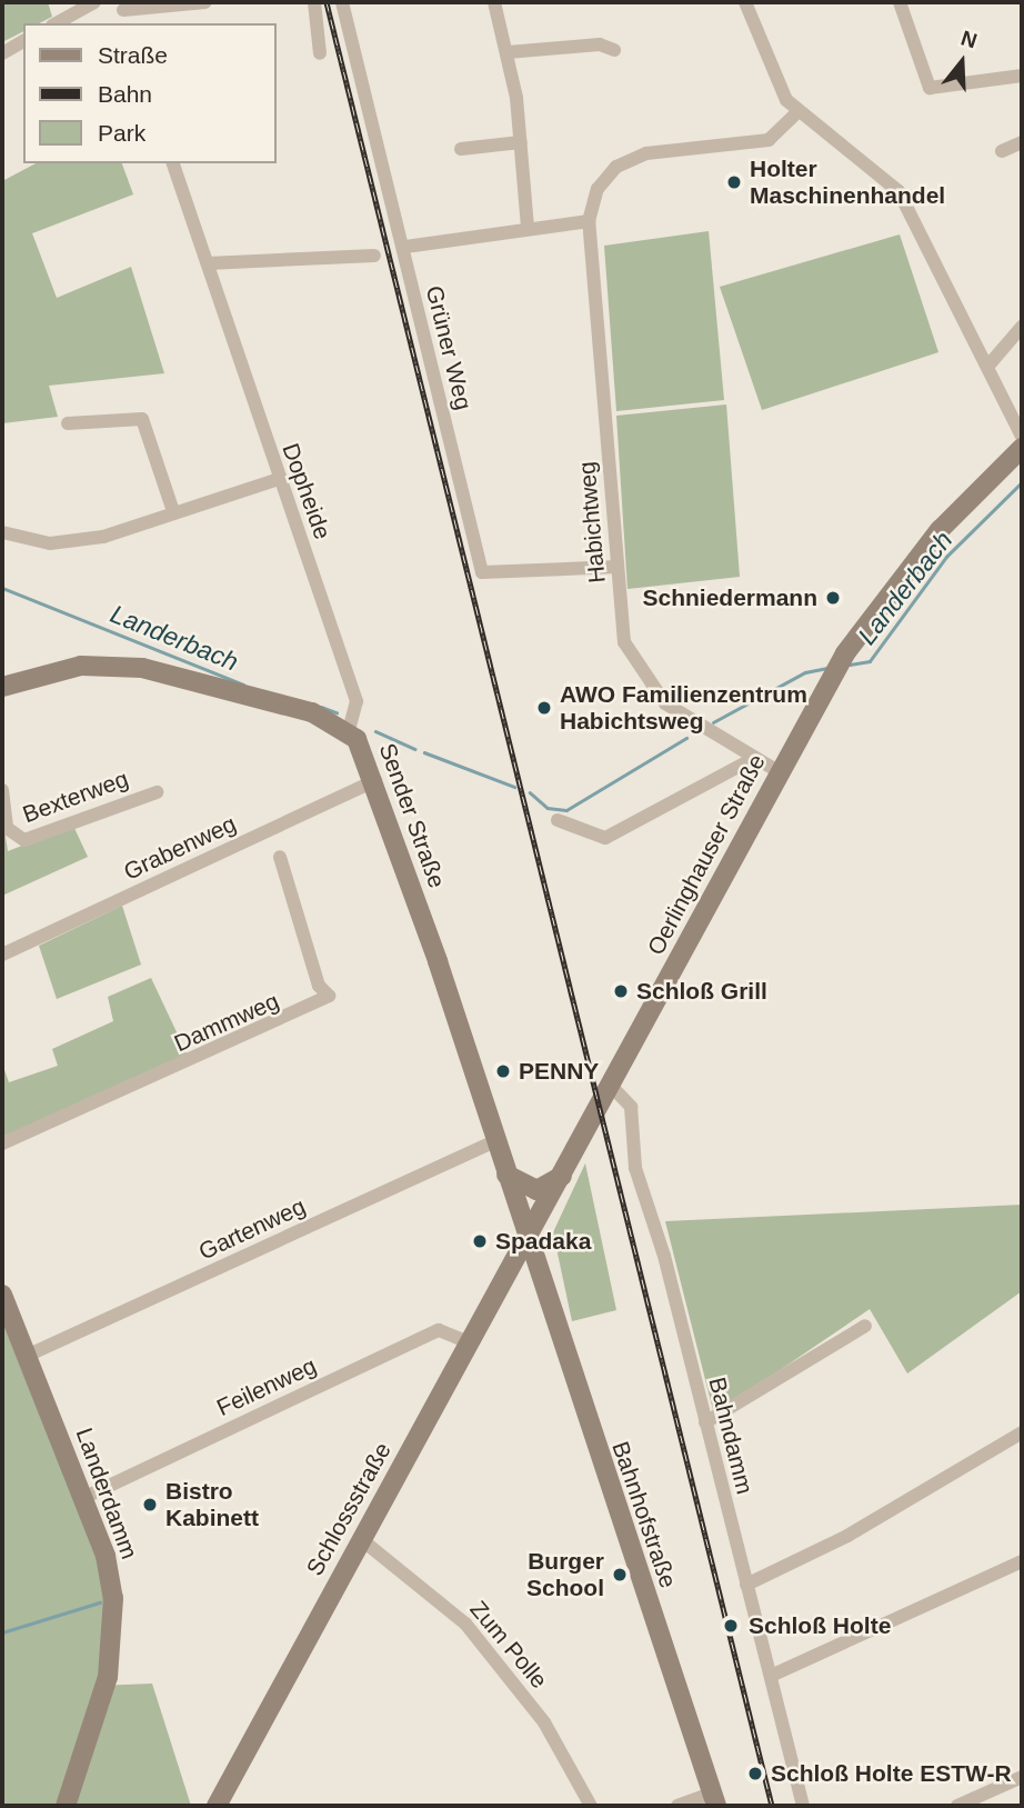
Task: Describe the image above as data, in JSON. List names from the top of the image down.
{
  "streets": {
    "main road": [
      "Sender Straße",
      "Oerlinghauser Straße",
      "Landerdamm",
      "Schlossstraße",
      "Bahnhofstraße"
    ],
    "street": [
      "Grüner Weg",
      "Dopheide",
      "Habichtweg",
      "Bexterweg",
      "Grabenweg",
      "Dammweg",
      "Gartenweg",
      "Feilenweg",
      "Bahndamm",
      "Zum Polle"
    ]
  },
  "crossings": [
    ["Grüner Weg", "Habichtweg"],
    ["Dopheide", "Sender Straße"],
    ["Habichtweg", "Oerlinghauser Straße"],
    ["Sender Straße", "Grabenweg"],
    ["Sender Straße", "Oerlinghauser Straße"],
    ["Sender Straße", "Gartenweg"],
    ["Sender Straße", "Schlossstraße"],
    ["Sender Straße", "Bahnhofstraße"],
    ["Oerlinghauser Straße", "Bahndamm"],
    ["Oerlinghauser Straße", "Schlossstraße"],
    ["Oerlinghauser Straße", "Bahnhofstraße"],
    ["Gartenweg", "Landerdamm"],
    ["Feilenweg", "Landerdamm"],
    ["Feilenweg", "Schlossstraße"],
    ["Schlossstraße", "Bahnhofstraße"],
    ["Schlossstraße", "Zum Polle"]
  ],
  "water": ["Landerbach"],
  "places": [
    "Holter Maschinenhandel",
    "Schniedermann",
    "AWO Familienzentrum Habichtsweg",
    "Schloß Grill",
    "PENNY",
    "Spadaka",
    "Bistro Kabinett",
    "Burger School",
    "Schloß Holte",
    "Schloß Holte ESTW-R"
  ],
  "legend": ["Straße", "Bahn", "Park"],
  "north": "top"
}
